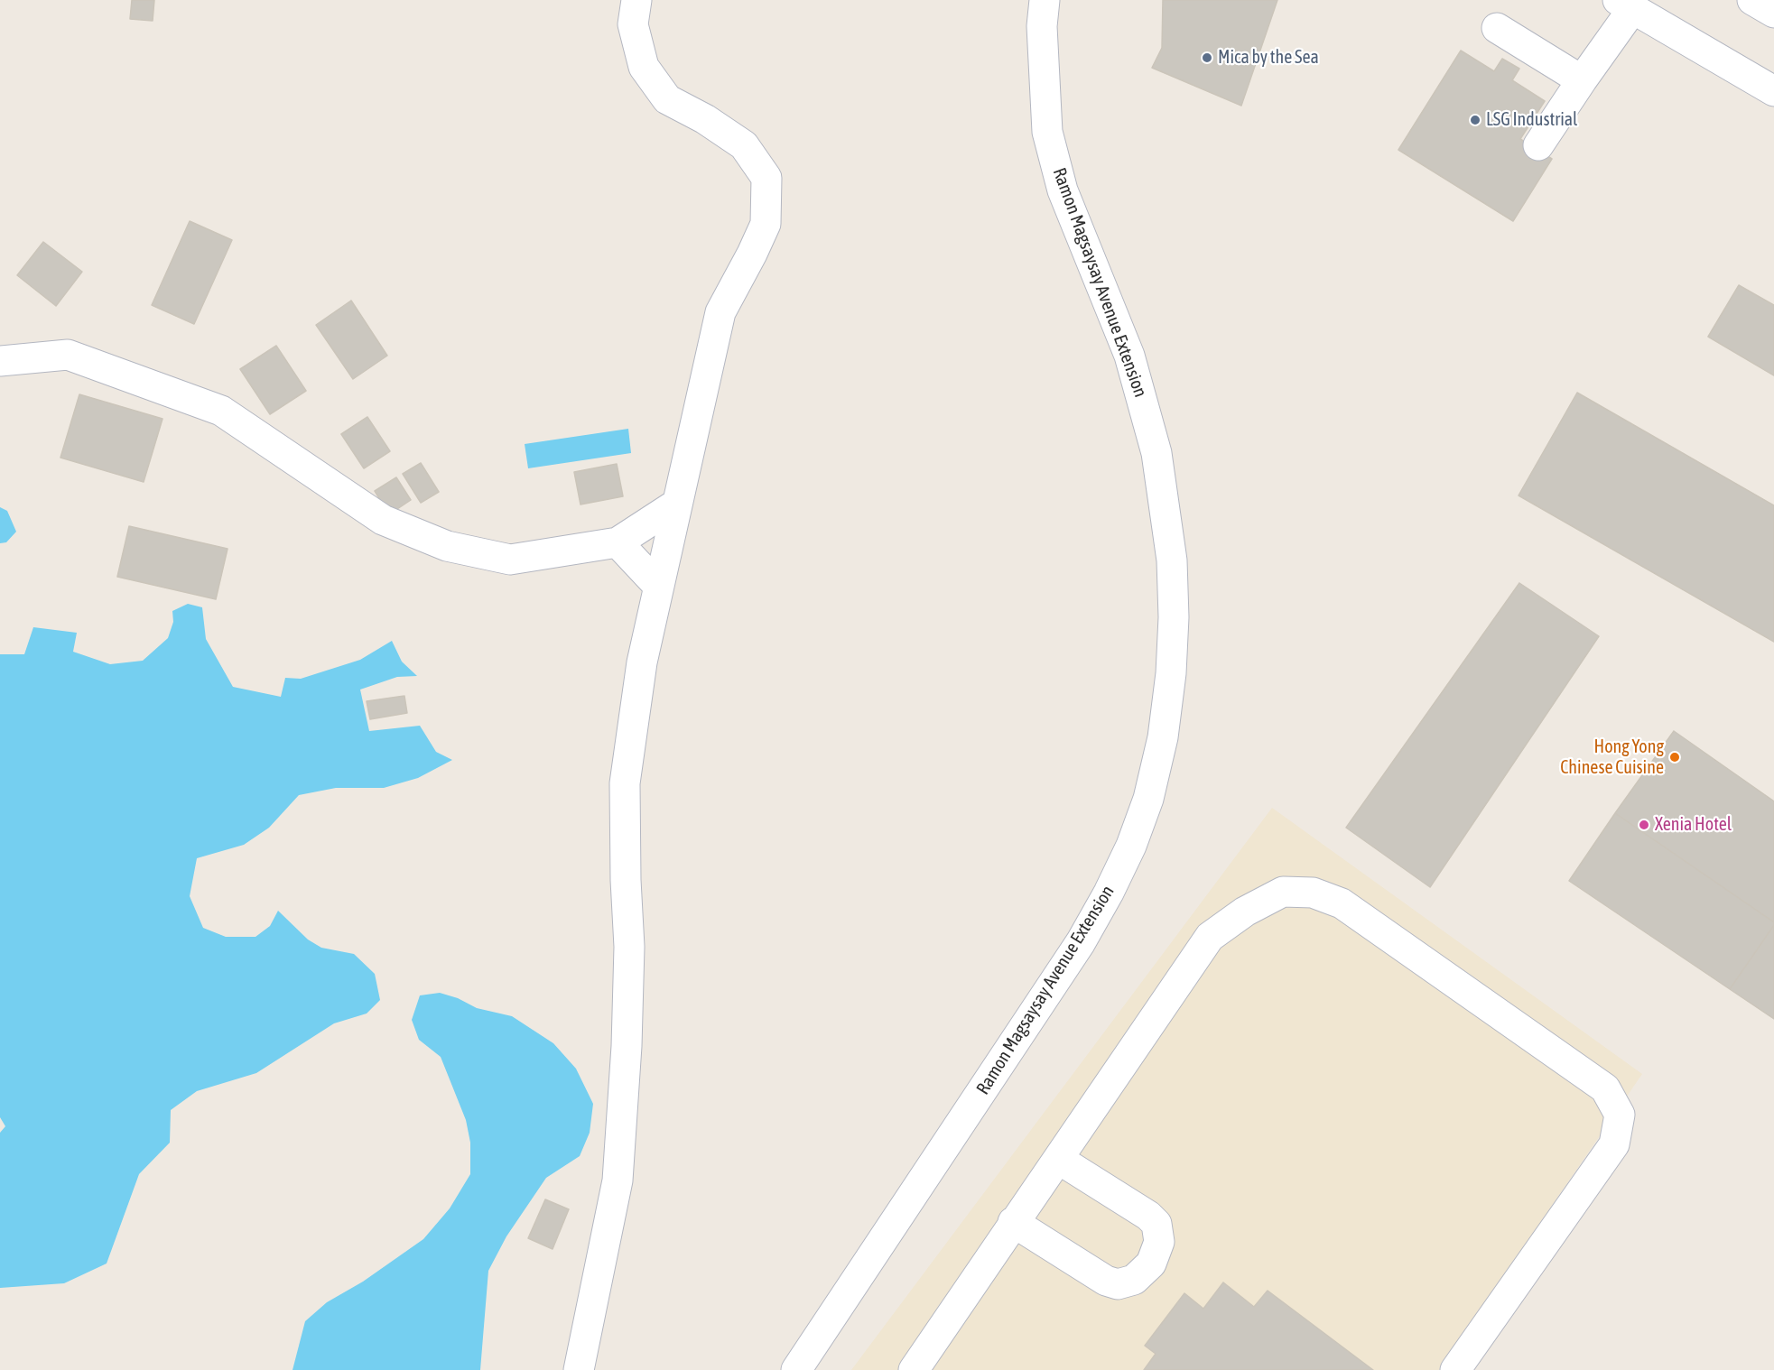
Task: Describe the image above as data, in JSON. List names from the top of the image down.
{
  "streets": {
    "street": ["Ramon Magsaysay Avenue Extension"]
  },
  "places": [
    "Mica by the Sea",
    "LSG Industrial",
    "Hong Yong Chinese Cuisine",
    "Xenia Hotel"
  ]
}
